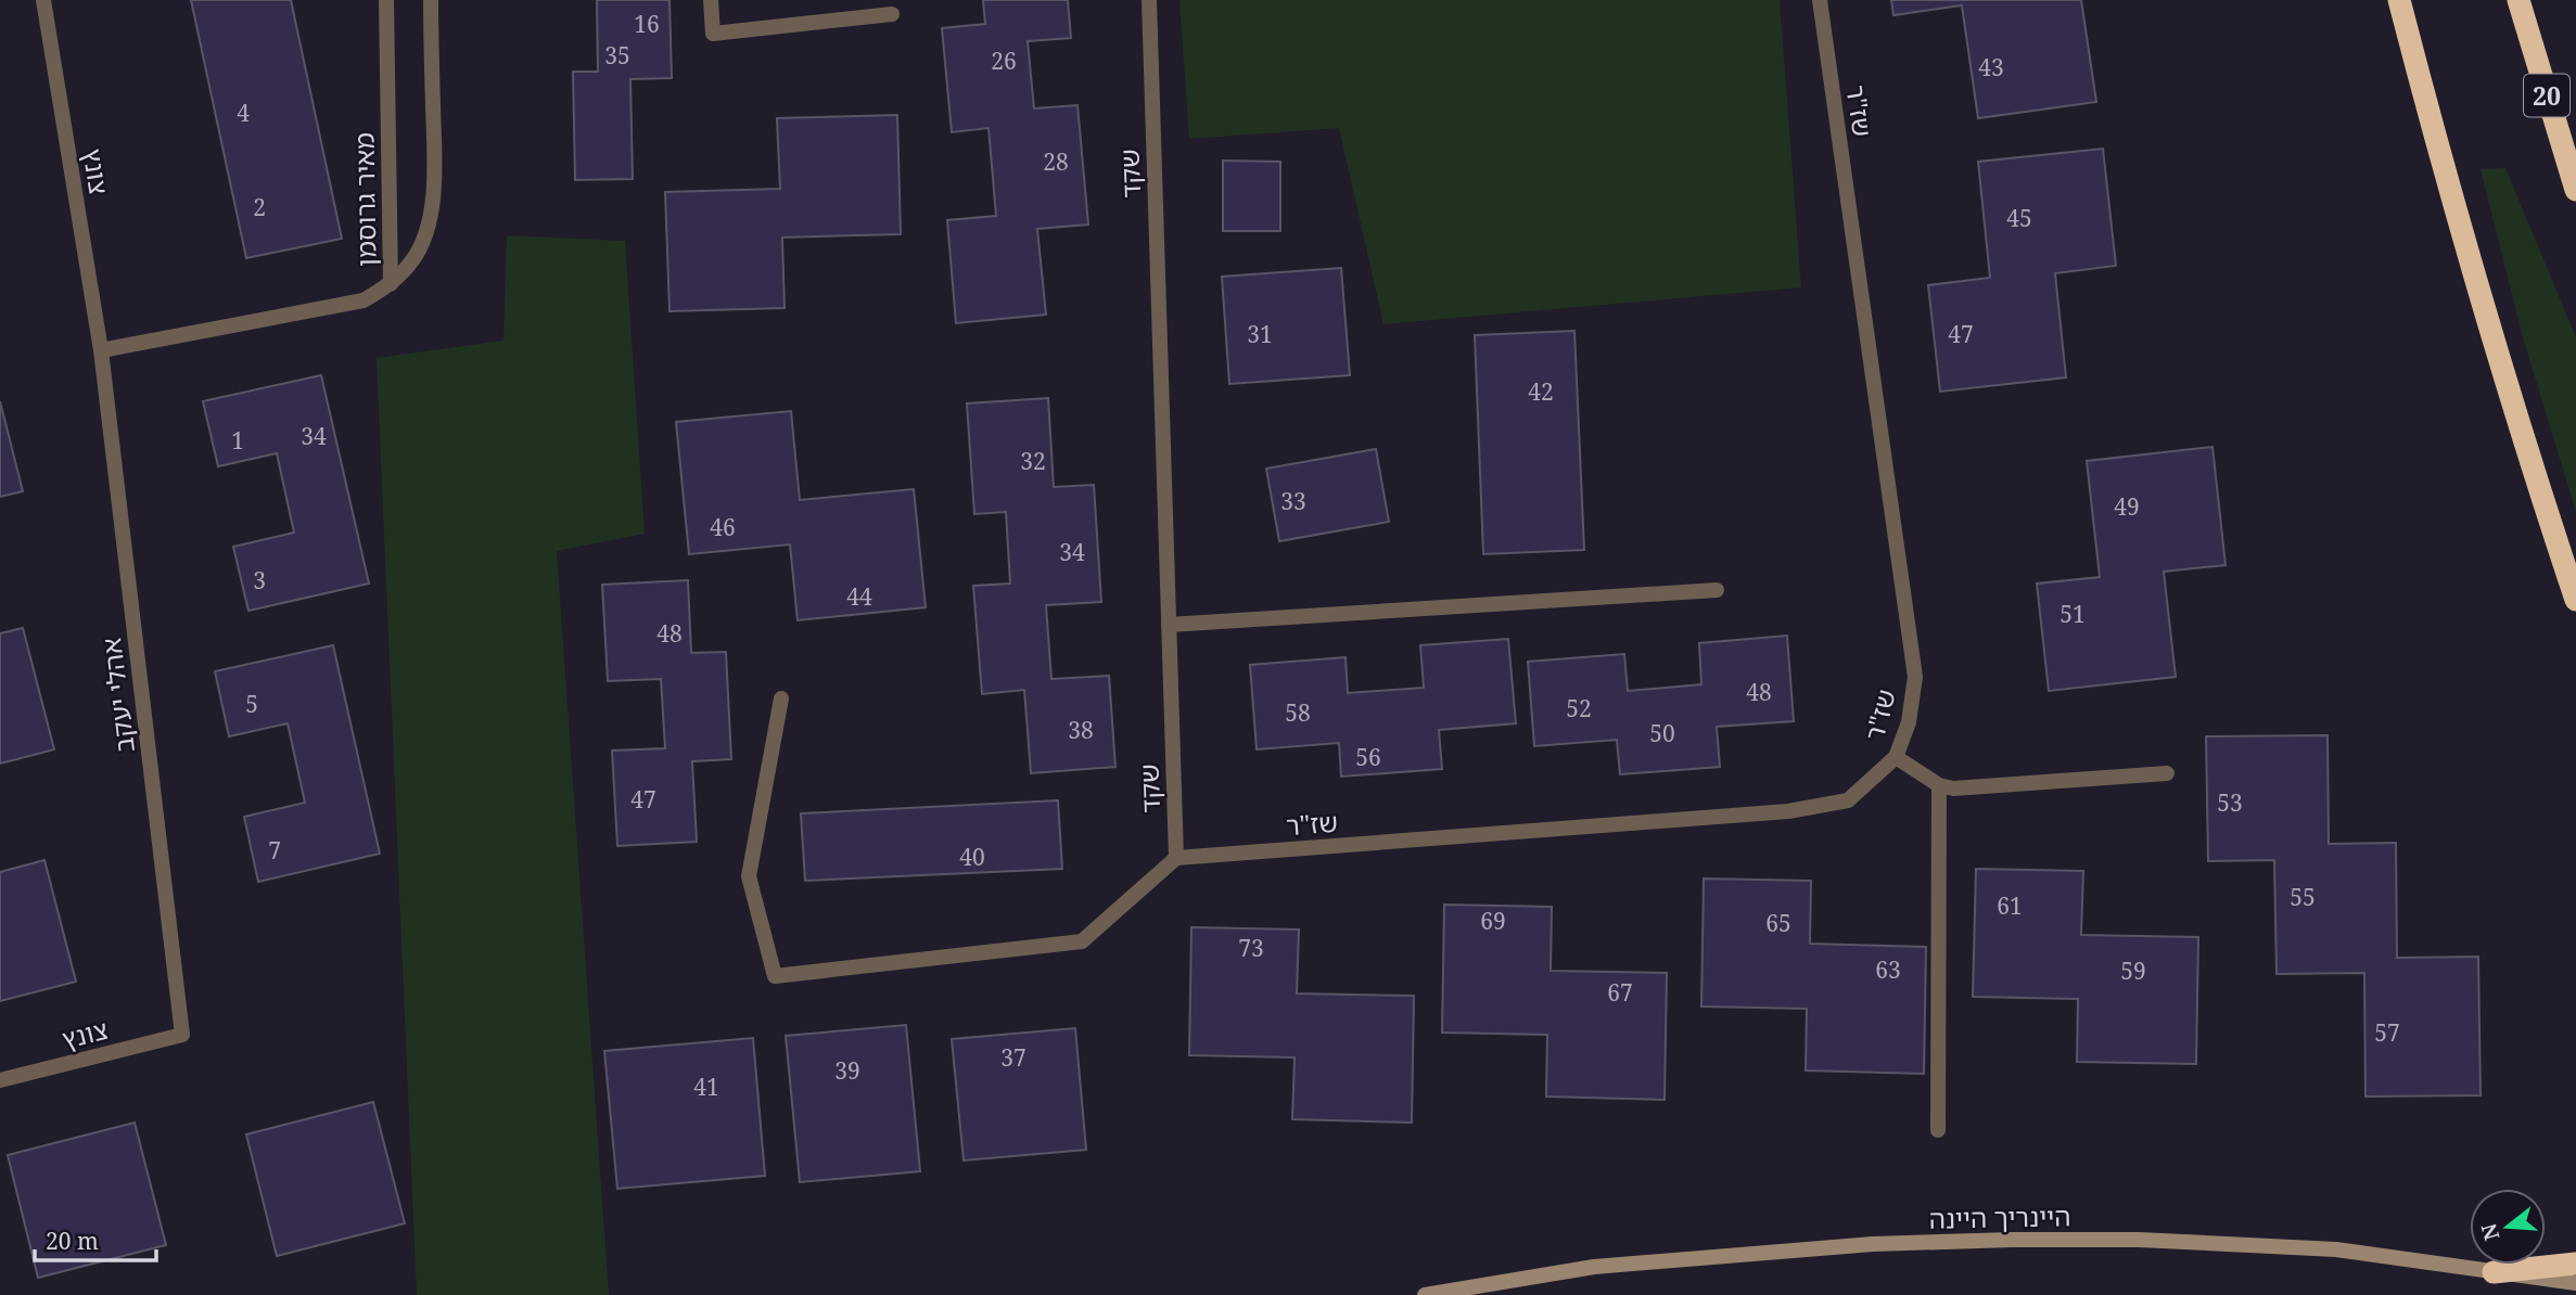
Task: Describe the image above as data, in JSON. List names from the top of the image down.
{
  "streets": {
    "highway": ["20"],
    "main road": ["היינריך היינה"],
    "street": [
      "שז\"ר",
      "צונץ",
      "שקד",
      "מאיר גרוסמן",
      "אהלי יעקב"
    ]
  },
  "crossings": [
    ["שז\"ר", "שקד"],
    ["צונץ", "אהלי יעקב"]
  ],
  "house_numbers": [
    "16",
    "35",
    "26",
    "43",
    "4",
    "28",
    "2",
    "45",
    "31",
    "47",
    "42",
    "34",
    "1",
    "32",
    "33",
    "49",
    "46",
    "34",
    "3",
    "44",
    "51",
    "48",
    "48",
    "5",
    "52",
    "58",
    "38",
    "50",
    "56",
    "47",
    "53",
    "7",
    "40",
    "55",
    "61",
    "69",
    "65",
    "73",
    "63",
    "59",
    "67",
    "57",
    "37",
    "39",
    "41"
  ],
  "scale_bar": "20 m",
  "north": "left"
}
